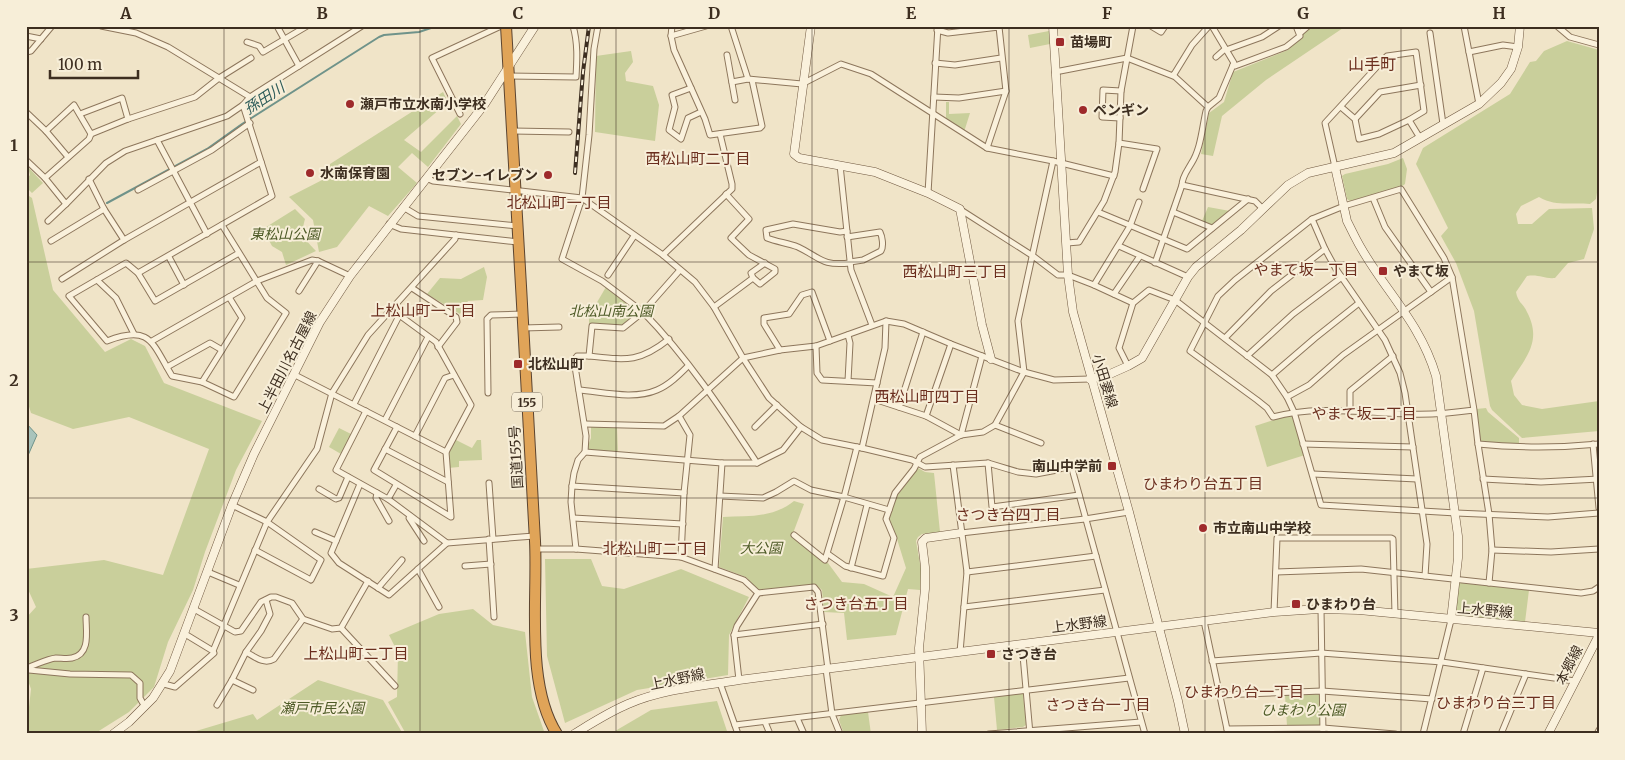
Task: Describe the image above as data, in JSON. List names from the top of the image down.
{
  "streets": {
    "highway": ["155", "国道155号"],
    "street": [
      "上半田川名古屋線",
      "小田妻線",
      "上水野線",
      "本郷線"
    ]
  },
  "crossings": [
    ["上半田川名古屋線", "国道155号"],
    ["小田妻線", "上水野線"],
    ["上水野線", "本郷線"]
  ],
  "districts": [
    "山手町",
    "西松山町二丁目",
    "北松山町一丁目",
    "やまて坂一丁目",
    "西松山町三丁目",
    "上松山町一丁目",
    "西松山町四丁目",
    "やまて坂二丁目",
    "ひまわり台五丁目",
    "さつき台四丁目",
    "北松山町二丁目",
    "さつき台五丁目",
    "上松山町二丁目",
    "ひまわり台一丁目",
    "ひまわり台三丁目",
    "さつき台一丁目"
  ],
  "water": ["孫田川"],
  "parks": [
    "東松山公園",
    "北松山南公園",
    "大公園",
    "瀬戸市民公園",
    "ひまわり公園"
  ],
  "places": {
    "transit": [
      "苗場町",
      "やまて坂",
      "北松山町",
      "南山中学前",
      "ひまわり台",
      "さつき台"
    ],
    "other": [
      "瀬戸市立水南小学校",
      "ペンギン",
      "水南保育園",
      "セブン-イレブン",
      "市立南山中学校"
    ]
  },
  "scale_bar": "100 m",
  "grid": {
    "columns": [
      "A",
      "B",
      "C",
      "D",
      "E",
      "F",
      "G",
      "H"
    ],
    "rows": ["1", "2", "3"]
  }
}
